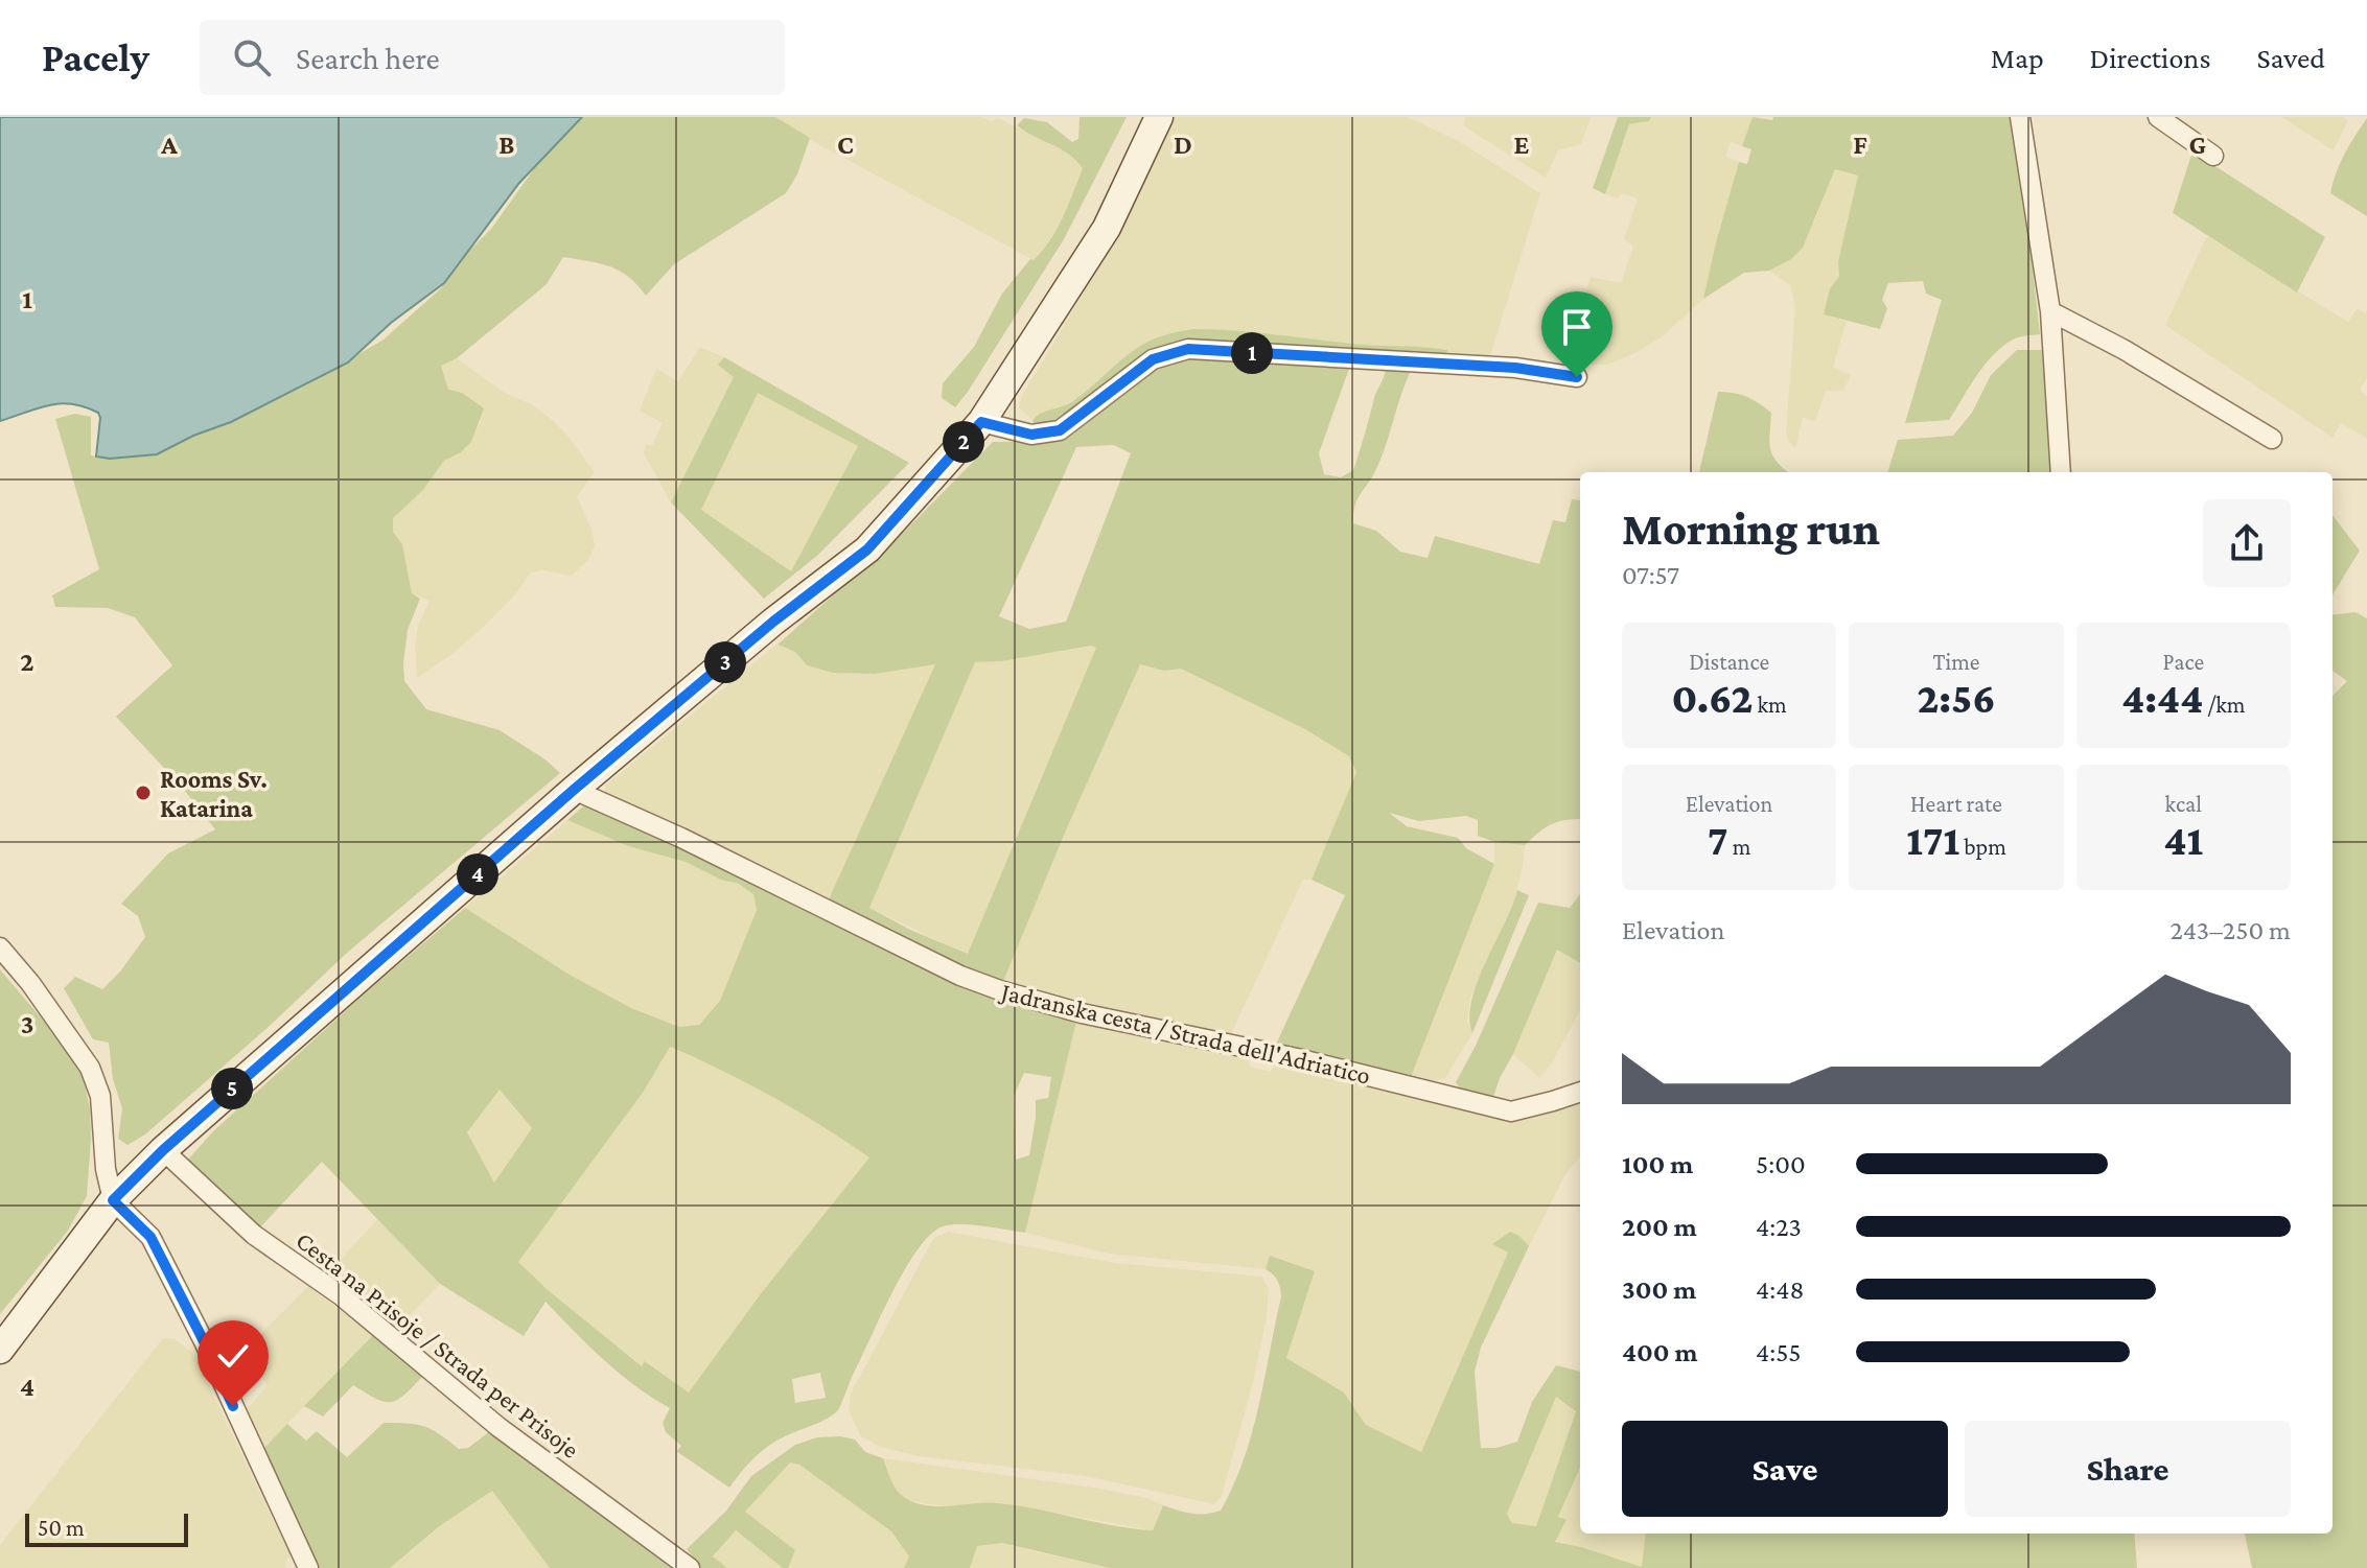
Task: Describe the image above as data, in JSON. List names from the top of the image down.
{
  "streets": {
    "street": ["Jadranska cesta / Strada dell'Adriatico", "Cesta na Prisoje / Strada per Prisoje"]
  },
  "places": ["Rooms Sv. Katarina"],
  "scale_bar": "50 m",
  "page": {
    "header": "Pacely",
    "search": "Search here",
    "nav": ["Map", "Directions", "Saved"],
    "pins": [
      "1",
      "2",
      "3",
      "4",
      "5"
    ],
    "heading": ["Morning run", "07:57"],
    "stats": [
      ["Distance", "0.62 km"],
      ["Time", "2:56"],
      ["Pace", "4:44 /km"],
      ["Elevation", "7 m"],
      ["Heart rate", "171 bpm"],
      ["kcal", "41"]
    ],
    "chart": ["Elevation", "243–250 m"],
    "list": [
      {
        "name": "100 m",
        "note": "5:00"
      },
      {
        "name": "200 m",
        "note": "4:23"
      },
      {
        "name": "300 m",
        "note": "4:48"
      },
      {
        "name": "400 m",
        "note": "4:55"
      }
    ],
    "buttons": ["Save", "Share"],
    "scale": "50 m"
  },
  "grid": {
    "columns": [
      "A",
      "B",
      "C",
      "D",
      "E",
      "F",
      "G"
    ],
    "rows": [
      "1",
      "2",
      "3",
      "4"
    ]
  }
}
